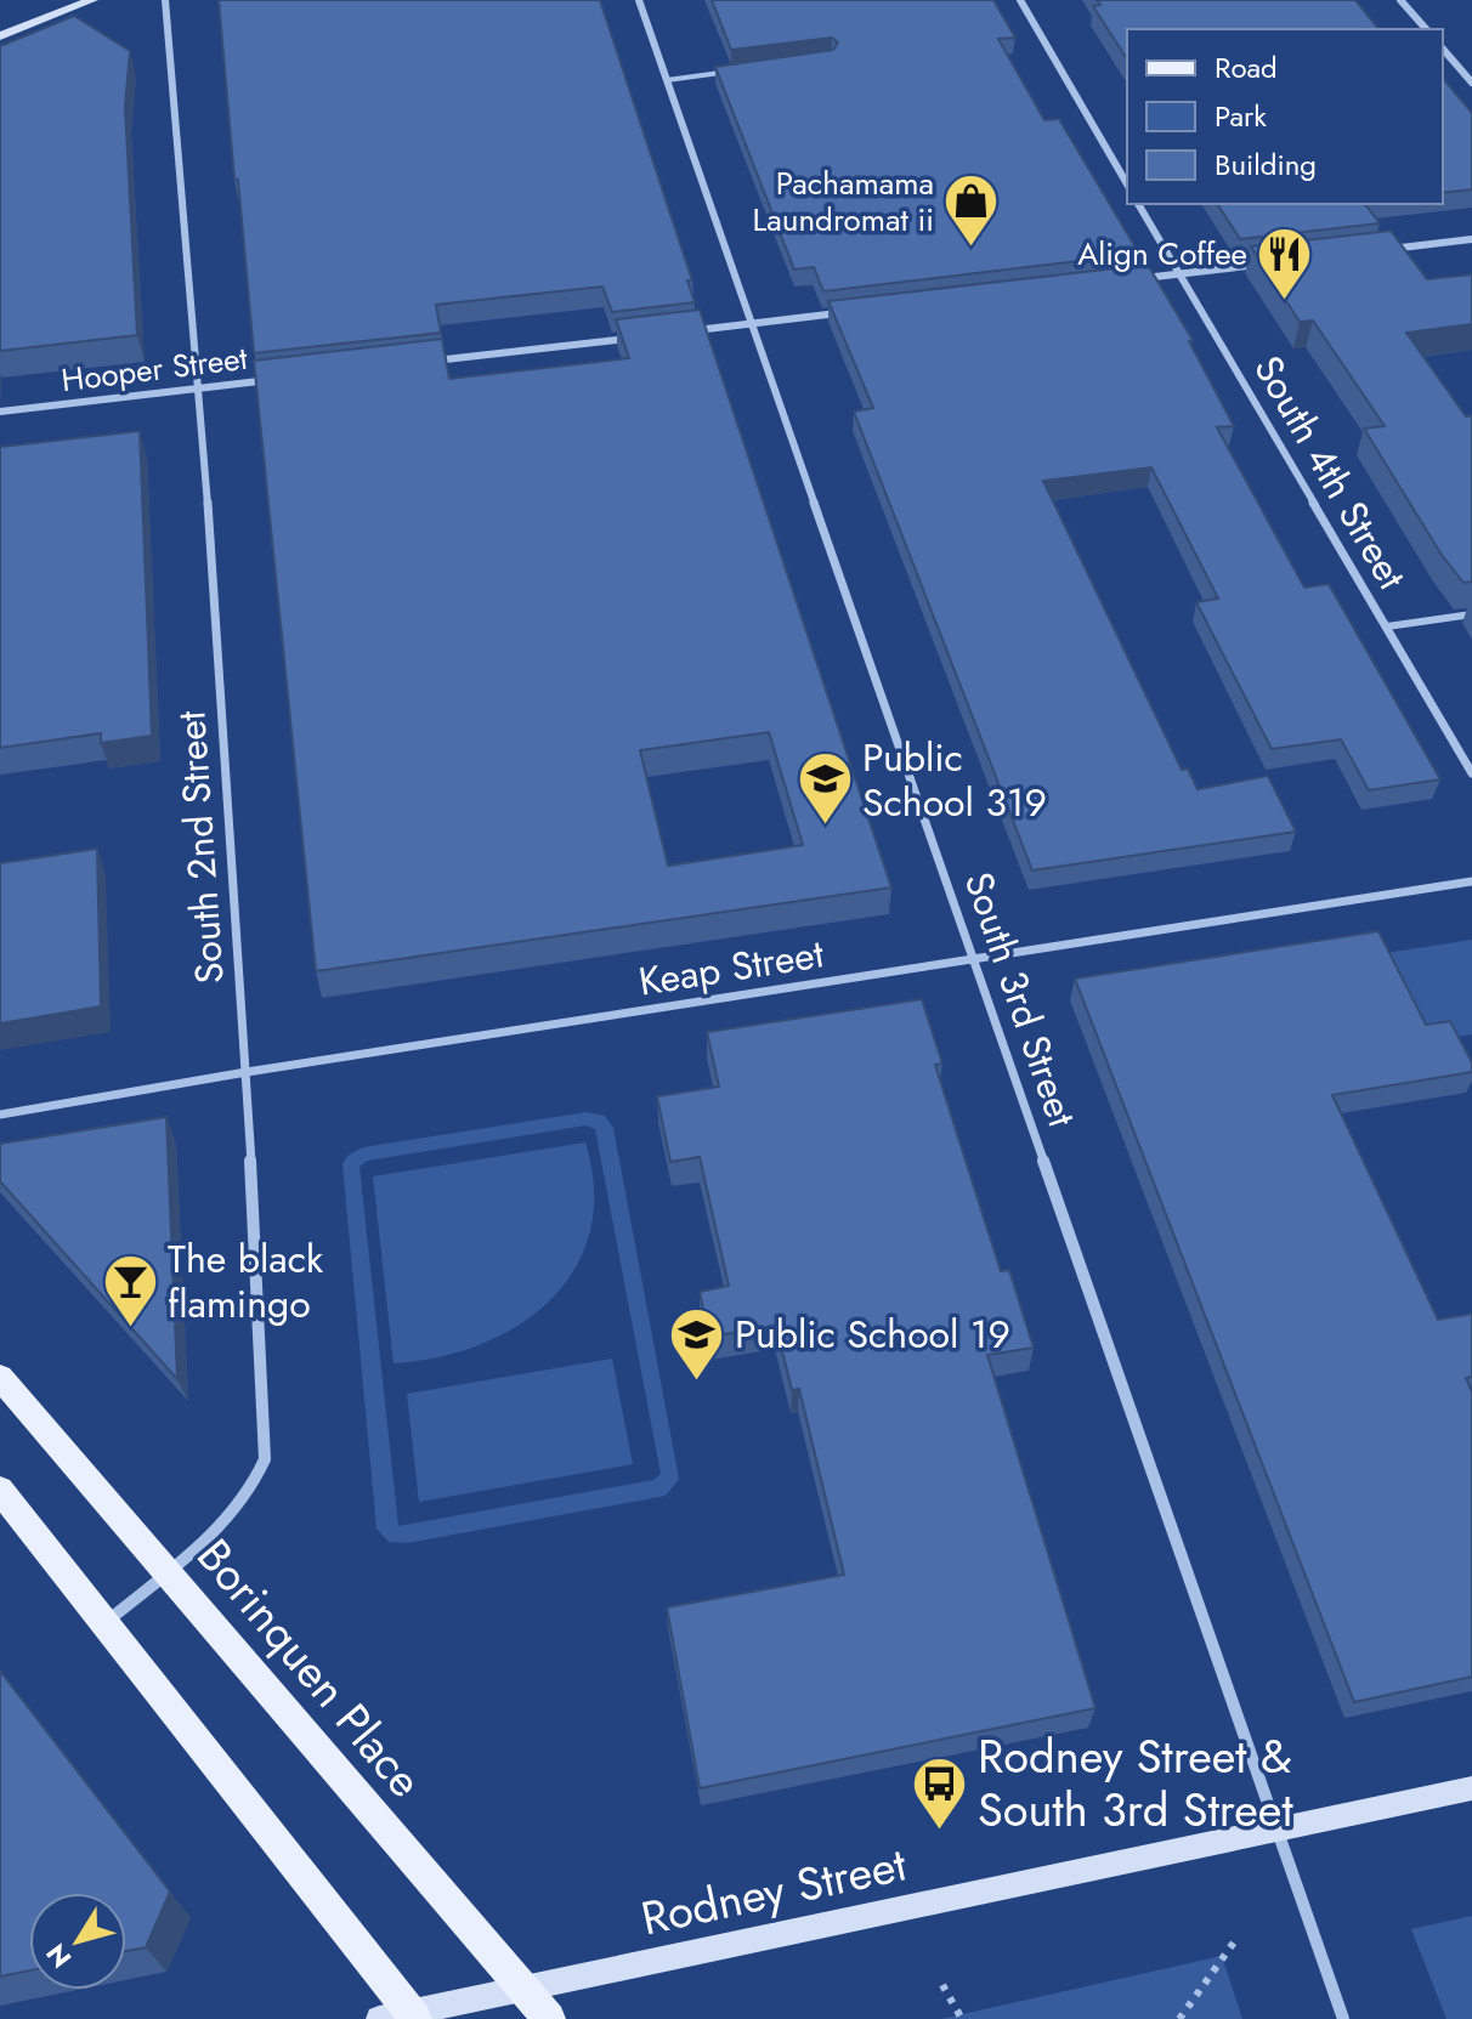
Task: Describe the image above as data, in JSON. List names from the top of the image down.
{
  "streets": {
    "main road": ["Borinquen Place", "Rodney Street"],
    "street": [
      "Hooper Street",
      "South 4th Street",
      "South 2nd Street",
      "Keap Street",
      "South 3rd Street"
    ]
  },
  "crossings": [
    ["Hooper Street", "South 2nd Street"],
    ["South 2nd Street", "Keap Street"],
    ["South 2nd Street", "Borinquen Place"],
    ["Keap Street", "South 3rd Street"],
    ["South 3rd Street", "Rodney Street"],
    ["Borinquen Place", "Rodney Street"]
  ],
  "places": {
    "shop": ["Pachamama Laundromat ii"],
    "restaurant": ["Align Coffee"],
    "school or university": ["Public School 319", "Public School 19"],
    "bar": ["The black flamingo"],
    "bus stop": ["Rodney Street & South 3rd Street"]
  },
  "legend": ["Road", "Park", "Building"],
  "north": "bottom left"
}
